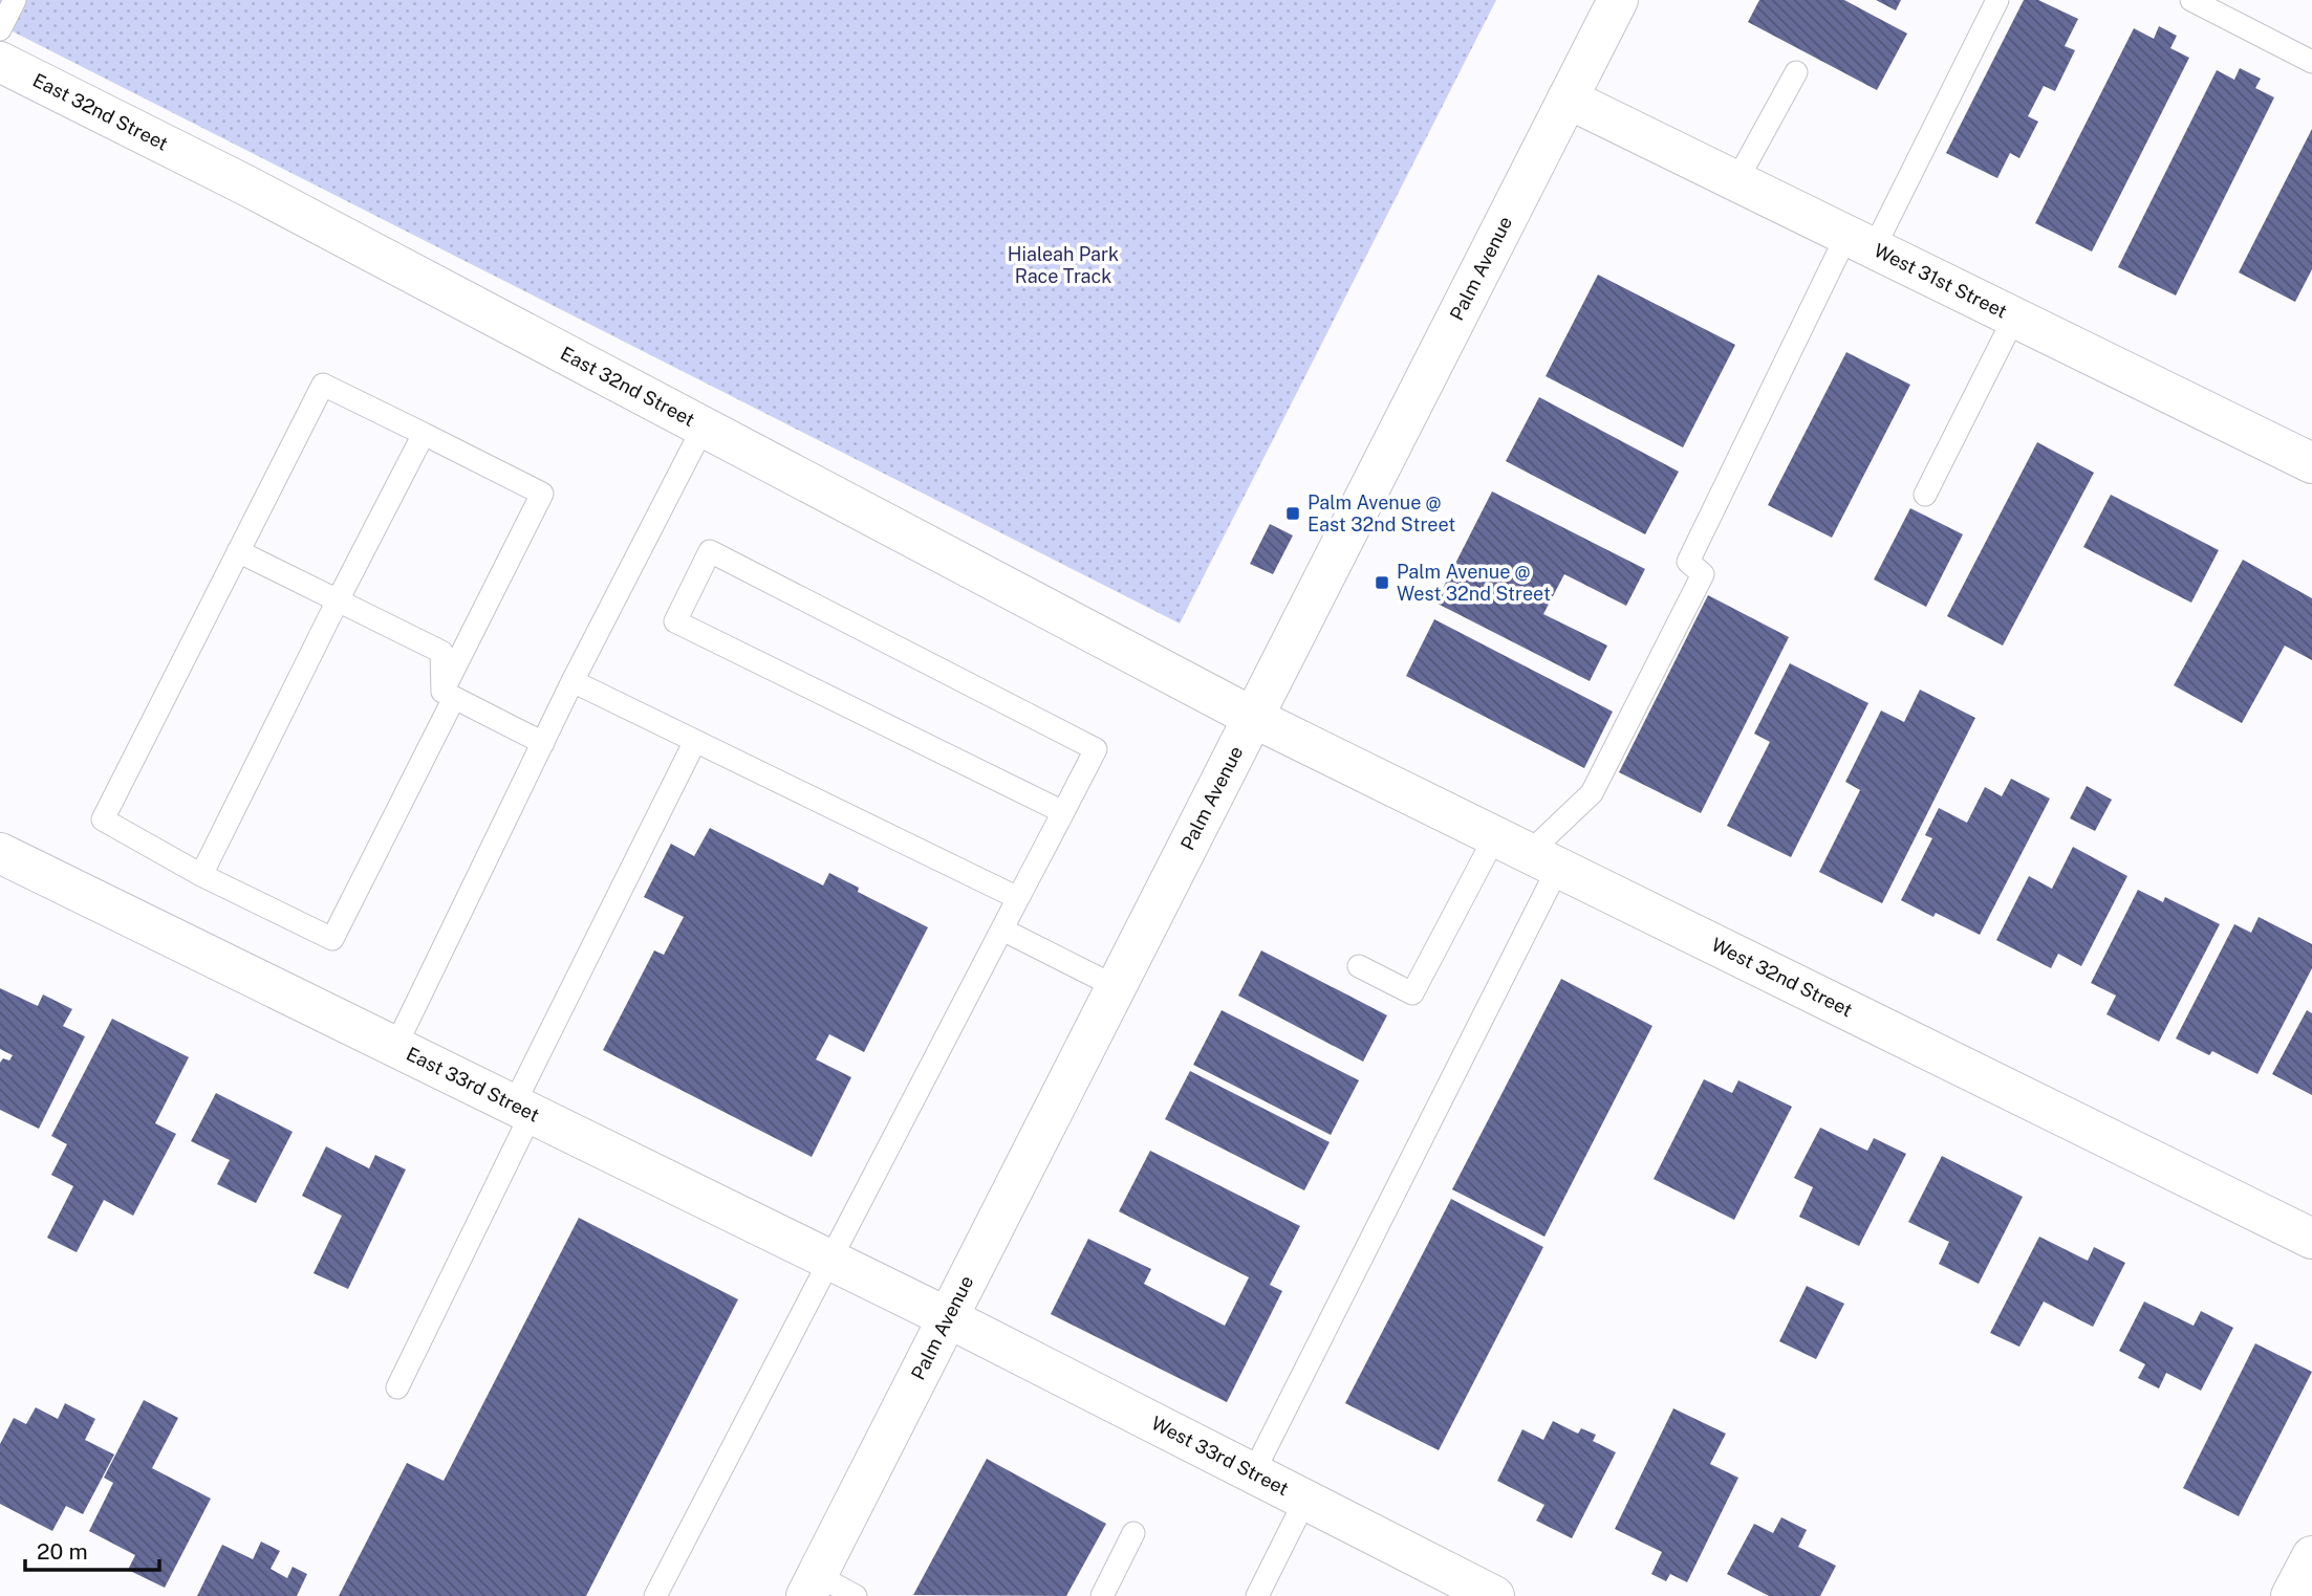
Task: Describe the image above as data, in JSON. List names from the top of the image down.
{
  "streets": {
    "street": [
      "East 32nd Street",
      "Palm Avenue",
      "West 31st Street",
      "West 32nd Street",
      "East 33rd Street",
      "West 33rd Street"
    ]
  },
  "crossings": [
    ["East 32nd Street", "Palm Avenue"],
    ["East 32nd Street", "West 32nd Street"],
    ["Palm Avenue", "West 31st Street"],
    ["Palm Avenue", "West 32nd Street"],
    ["Palm Avenue", "East 33rd Street"],
    ["Palm Avenue", "West 33rd Street"],
    ["East 33rd Street", "West 33rd Street"]
  ],
  "parks": ["Hialeah Park Race Track"],
  "places": {
    "transit": ["Palm Avenue @ East 32nd Street", "Palm Avenue @ West 32nd Street"]
  },
  "scale_bar": "20 m"
}
